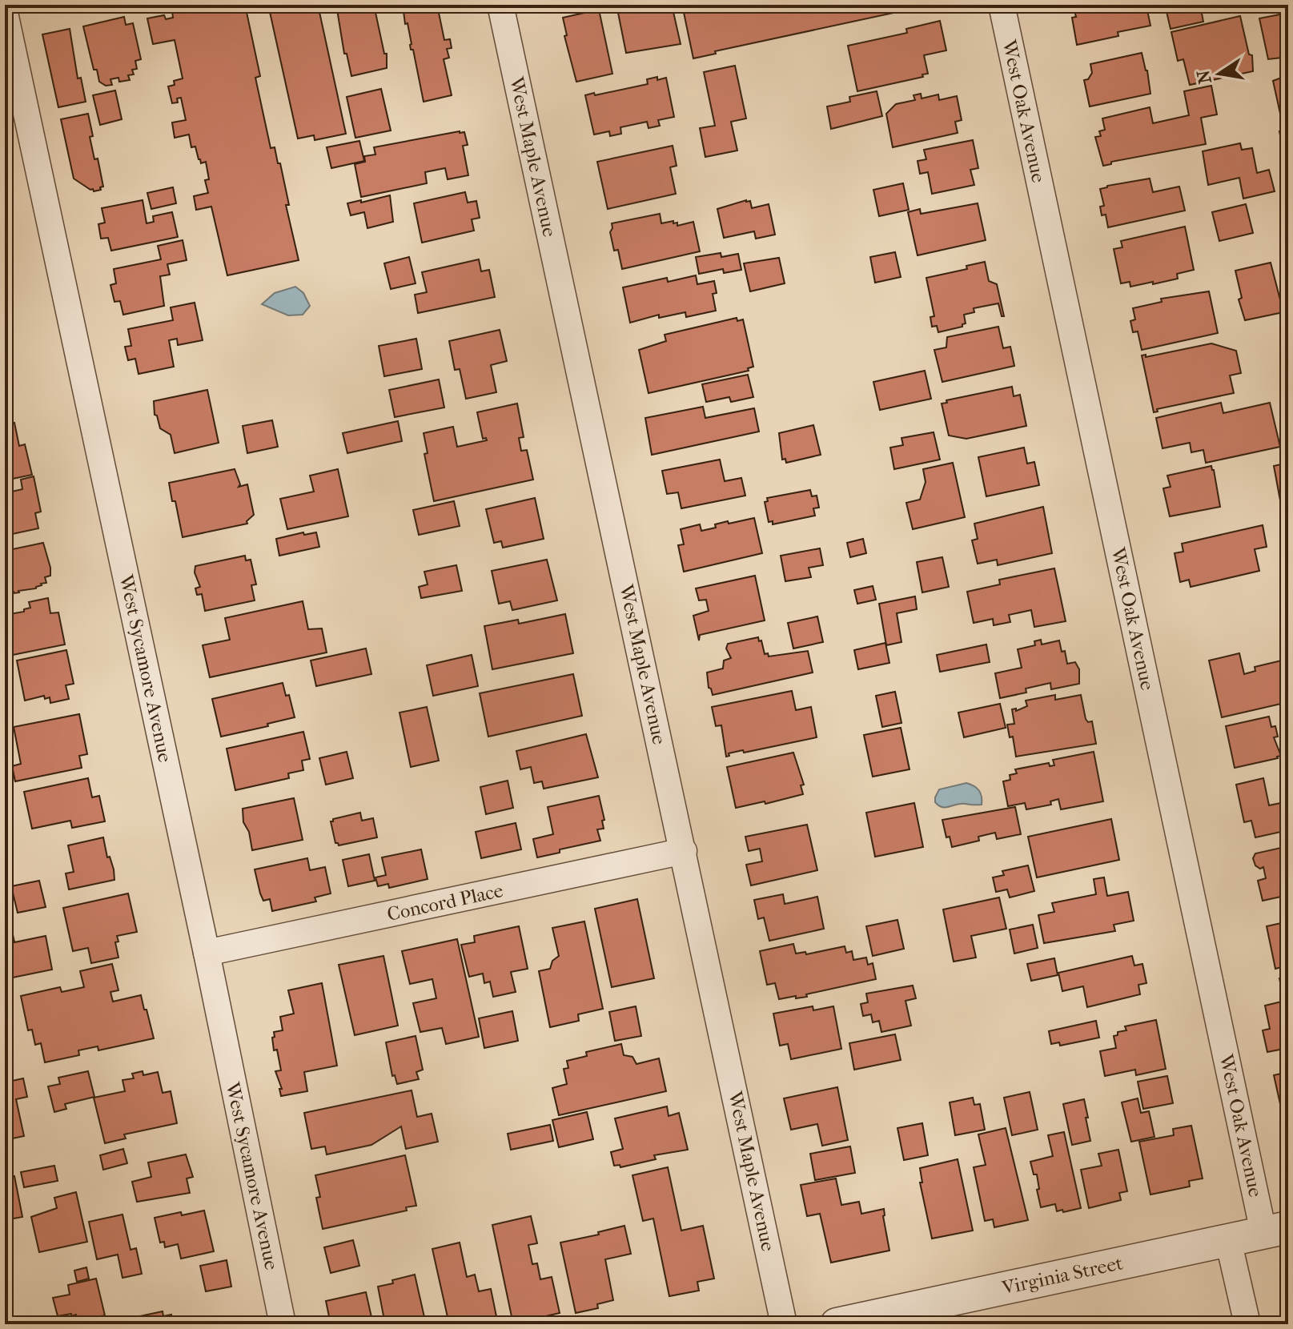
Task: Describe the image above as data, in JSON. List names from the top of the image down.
{
  "streets": {
    "street": [
      "West Oak Avenue",
      "West Maple Avenue",
      "West Sycamore Avenue",
      "Concord Place",
      "Virginia Street"
    ]
  },
  "crossings": [
    ["West Oak Avenue", "Virginia Street"],
    ["West Maple Avenue", "Concord Place"],
    ["West Sycamore Avenue", "Concord Place"]
  ],
  "north": "left"
}
